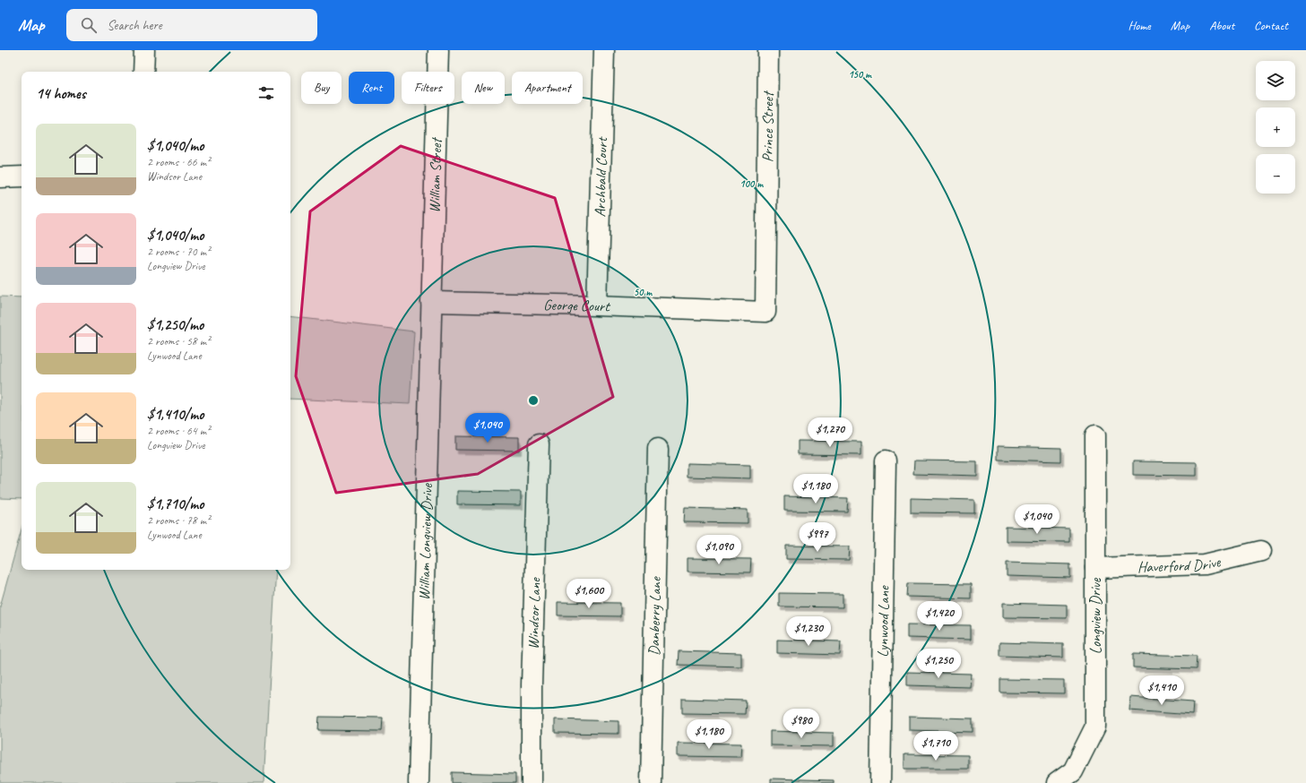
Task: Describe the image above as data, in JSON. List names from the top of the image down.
{
  "streets": {
    "street": [
      "Prince Street",
      "William Street",
      "Archbald Court",
      "George Court",
      "William Longview Drive",
      "Haverford Drive",
      "Windsor Lane",
      "Danberry Lane",
      "Longview Drive",
      "Lynwood Lane"
    ]
  },
  "crossings": [
    ["Prince Street", "George Court"],
    ["William Street", "George Court"],
    ["William Street", "William Longview Drive"],
    ["Archbald Court", "George Court"],
    ["George Court", "William Longview Drive"],
    ["Haverford Drive", "Longview Drive"]
  ],
  "page": {
    "header": "Map",
    "search": "Search here",
    "nav": [
      "Home",
      "Map",
      "About",
      "Contact"
    ],
    "map_buttons": ["+", "−"],
    "chip": [
      "Buy",
      "Rent",
      "Filters",
      "New",
      "Apartment"
    ],
    "heading": "14 homes",
    "list": [
      {
        "name": "$1,040/mo",
        "note": "2 rooms · 66 m² · Windsor Lane"
      },
      {
        "name": "$1,040/mo",
        "note": "2 rooms · 70 m² · Longview Drive"
      },
      {
        "name": "$1,250/mo",
        "note": "2 rooms · 58 m² · Lynwood Lane"
      },
      {
        "name": "$1,410/mo",
        "note": "2 rooms · 64 m² · Longview Drive"
      },
      {
        "name": "$1,710/mo",
        "note": "2 rooms · 78 m² · Lynwood Lane"
      }
    ],
    "price": [
      "$1,040",
      "$1,270",
      "$1,180",
      "$1,040",
      "$997",
      "$1,090",
      "$1,600",
      "$1,420",
      "$1,230",
      "$1,250",
      "$1,410",
      "$980",
      "$1,180",
      "$1,710"
    ]
  },
  "rings": ["150 m", "100 m", "50 m"]
}
